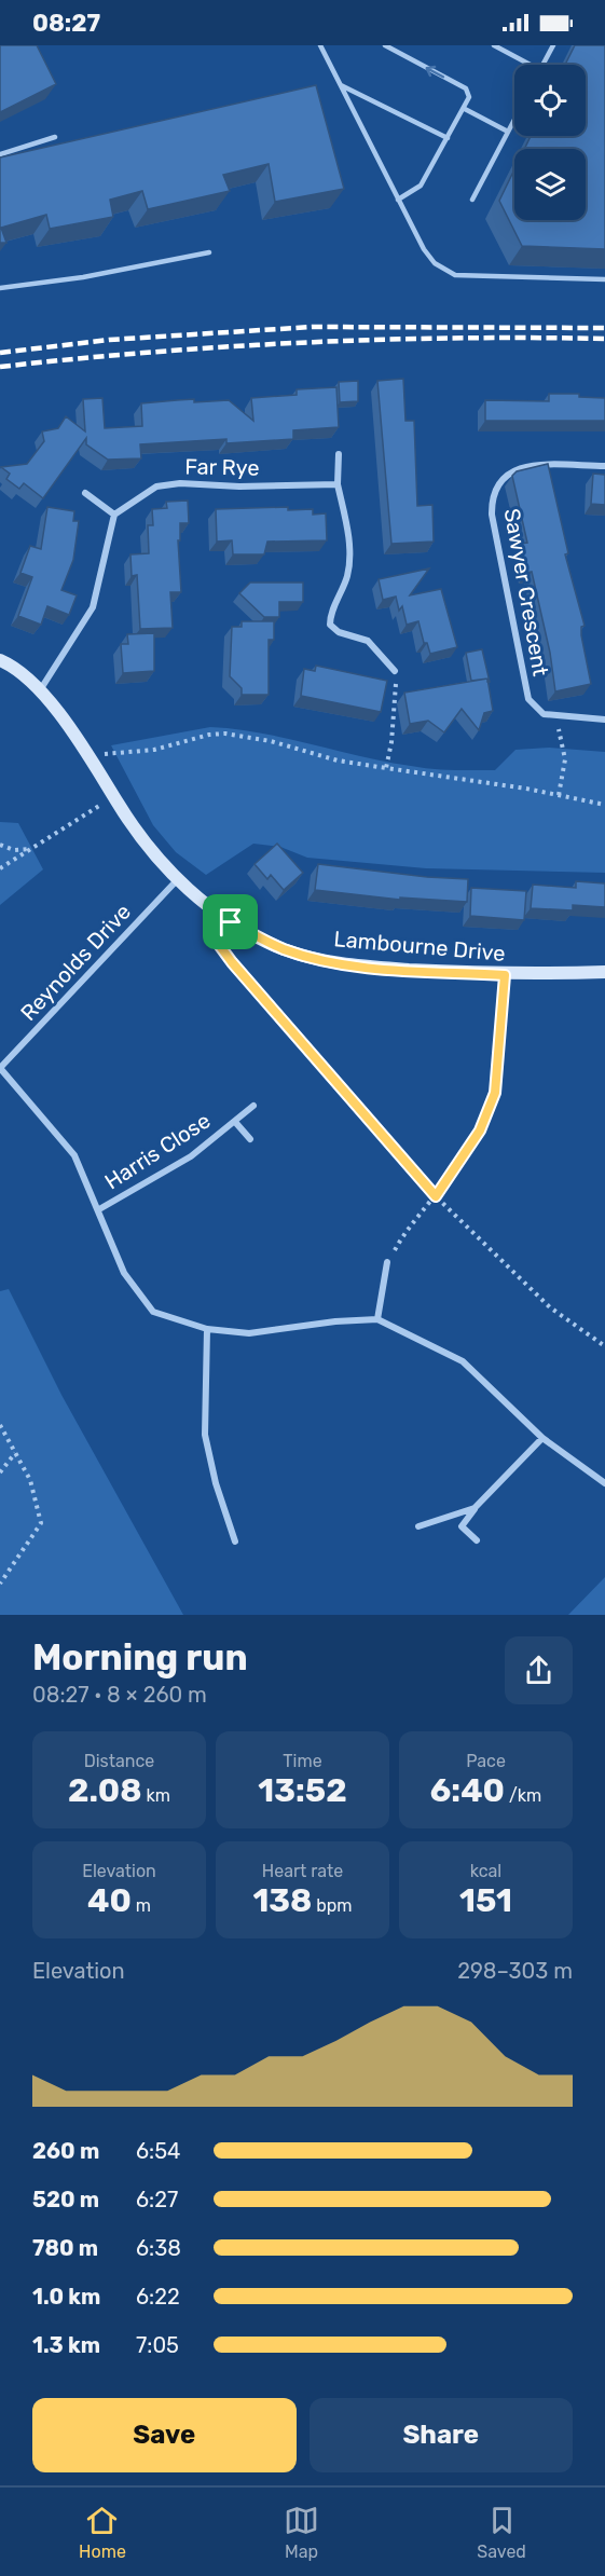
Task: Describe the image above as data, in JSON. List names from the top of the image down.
{
  "streets": {
    "street": [
      "Far Rye",
      "Sawyer Crescent",
      "Lambourne Drive",
      "Reynolds Drive",
      "Harris Close"
    ]
  },
  "crossings": [
    ["Lambourne Drive", "Reynolds Drive"]
  ],
  "page": {
    "status": "08:27",
    "heading": ["Morning run", "08:27 · 8 × 260 m"],
    "stats": [
      ["Distance", "2.08 km"],
      ["Time", "13:52"],
      ["Pace", "6:40 /km"],
      ["Elevation", "40 m"],
      ["Heart rate", "138 bpm"],
      ["kcal", "151"]
    ],
    "chart": ["Elevation", "298–303 m"],
    "list": [
      {
        "name": "260 m",
        "note": "6:54"
      },
      {
        "name": "520 m",
        "note": "6:27"
      },
      {
        "name": "780 m",
        "note": "6:38"
      },
      {
        "name": "1.0 km",
        "note": "6:22"
      },
      {
        "name": "1.3 km",
        "note": "7:05"
      }
    ],
    "buttons": ["Save", "Share"],
    "tabs": ["Home", "Map", "Saved"]
  }
}
